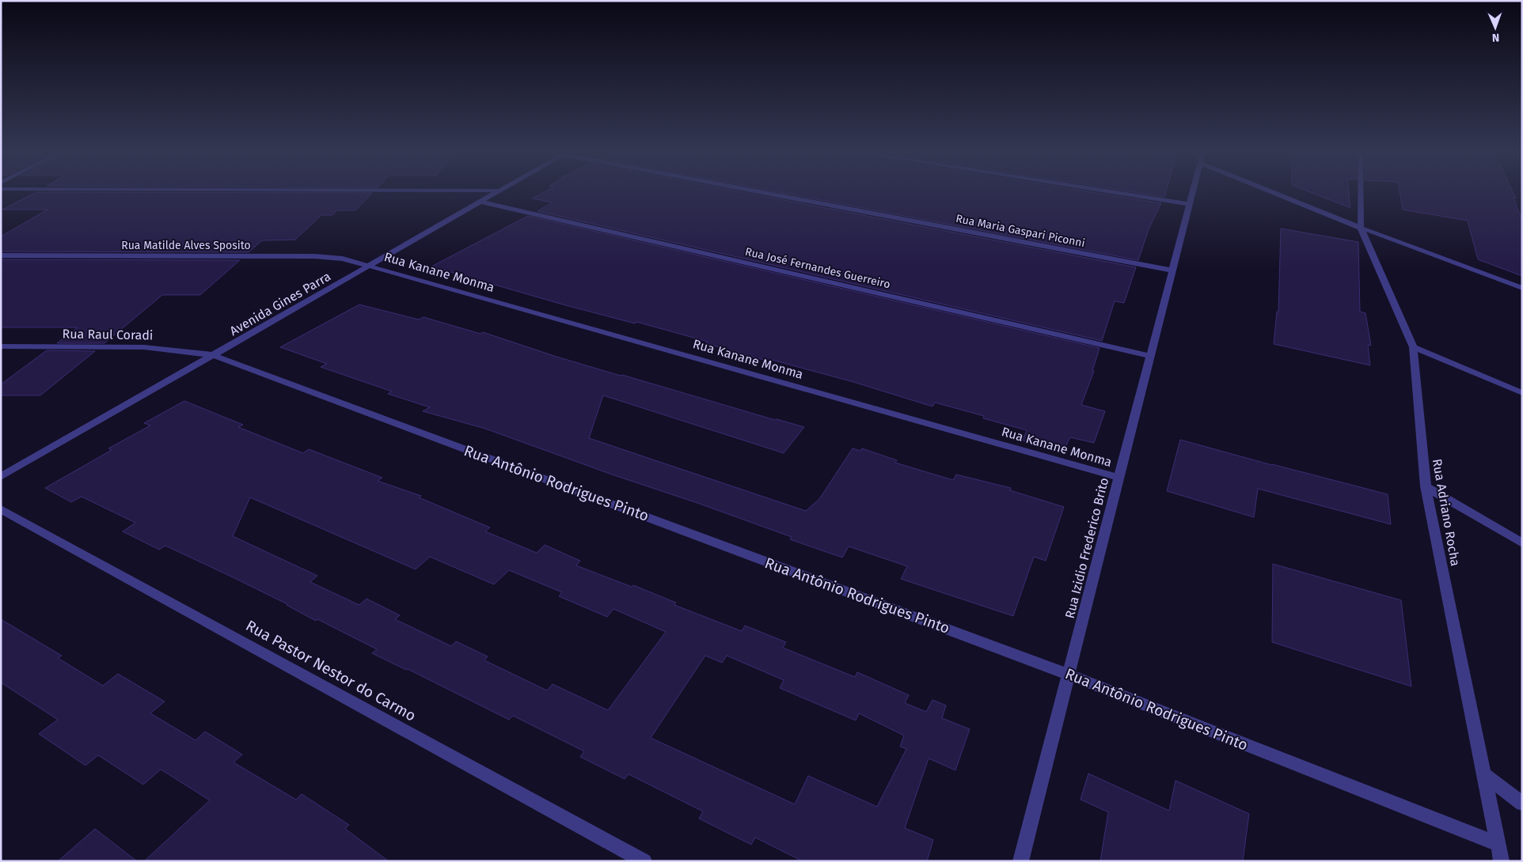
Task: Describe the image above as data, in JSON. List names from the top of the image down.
{
  "streets": {
    "street": [
      "Rua Maria Gaspari Piconni",
      "Rua Matilde Alves Sposito",
      "Rua José Fernandes Guerreiro",
      "Rua Kanane Monma",
      "Avenida Gines Parra",
      "Rua Raul Coradi",
      "Rua Antônio Rodrigues Pinto",
      "Rua Adriano Rocha",
      "Rua Izidio Frederico Brito",
      "Rua Pastor Nestor do Carmo"
    ]
  },
  "crossings": [
    ["Rua Maria Gaspari Piconni", "Rua Izidio Frederico Brito"],
    ["Rua Matilde Alves Sposito", "Rua Kanane Monma"],
    ["Rua Matilde Alves Sposito", "Avenida Gines Parra"],
    ["Rua José Fernandes Guerreiro", "Avenida Gines Parra"],
    ["Rua José Fernandes Guerreiro", "Rua Izidio Frederico Brito"],
    ["Rua Kanane Monma", "Avenida Gines Parra"],
    ["Rua Kanane Monma", "Rua Izidio Frederico Brito"],
    ["Avenida Gines Parra", "Rua Raul Coradi"],
    ["Avenida Gines Parra", "Rua Antônio Rodrigues Pinto"],
    ["Rua Raul Coradi", "Rua Antônio Rodrigues Pinto"],
    ["Rua Antônio Rodrigues Pinto", "Rua Adriano Rocha"],
    ["Rua Antônio Rodrigues Pinto", "Rua Izidio Frederico Brito"]
  ],
  "north": "bottom"
}
